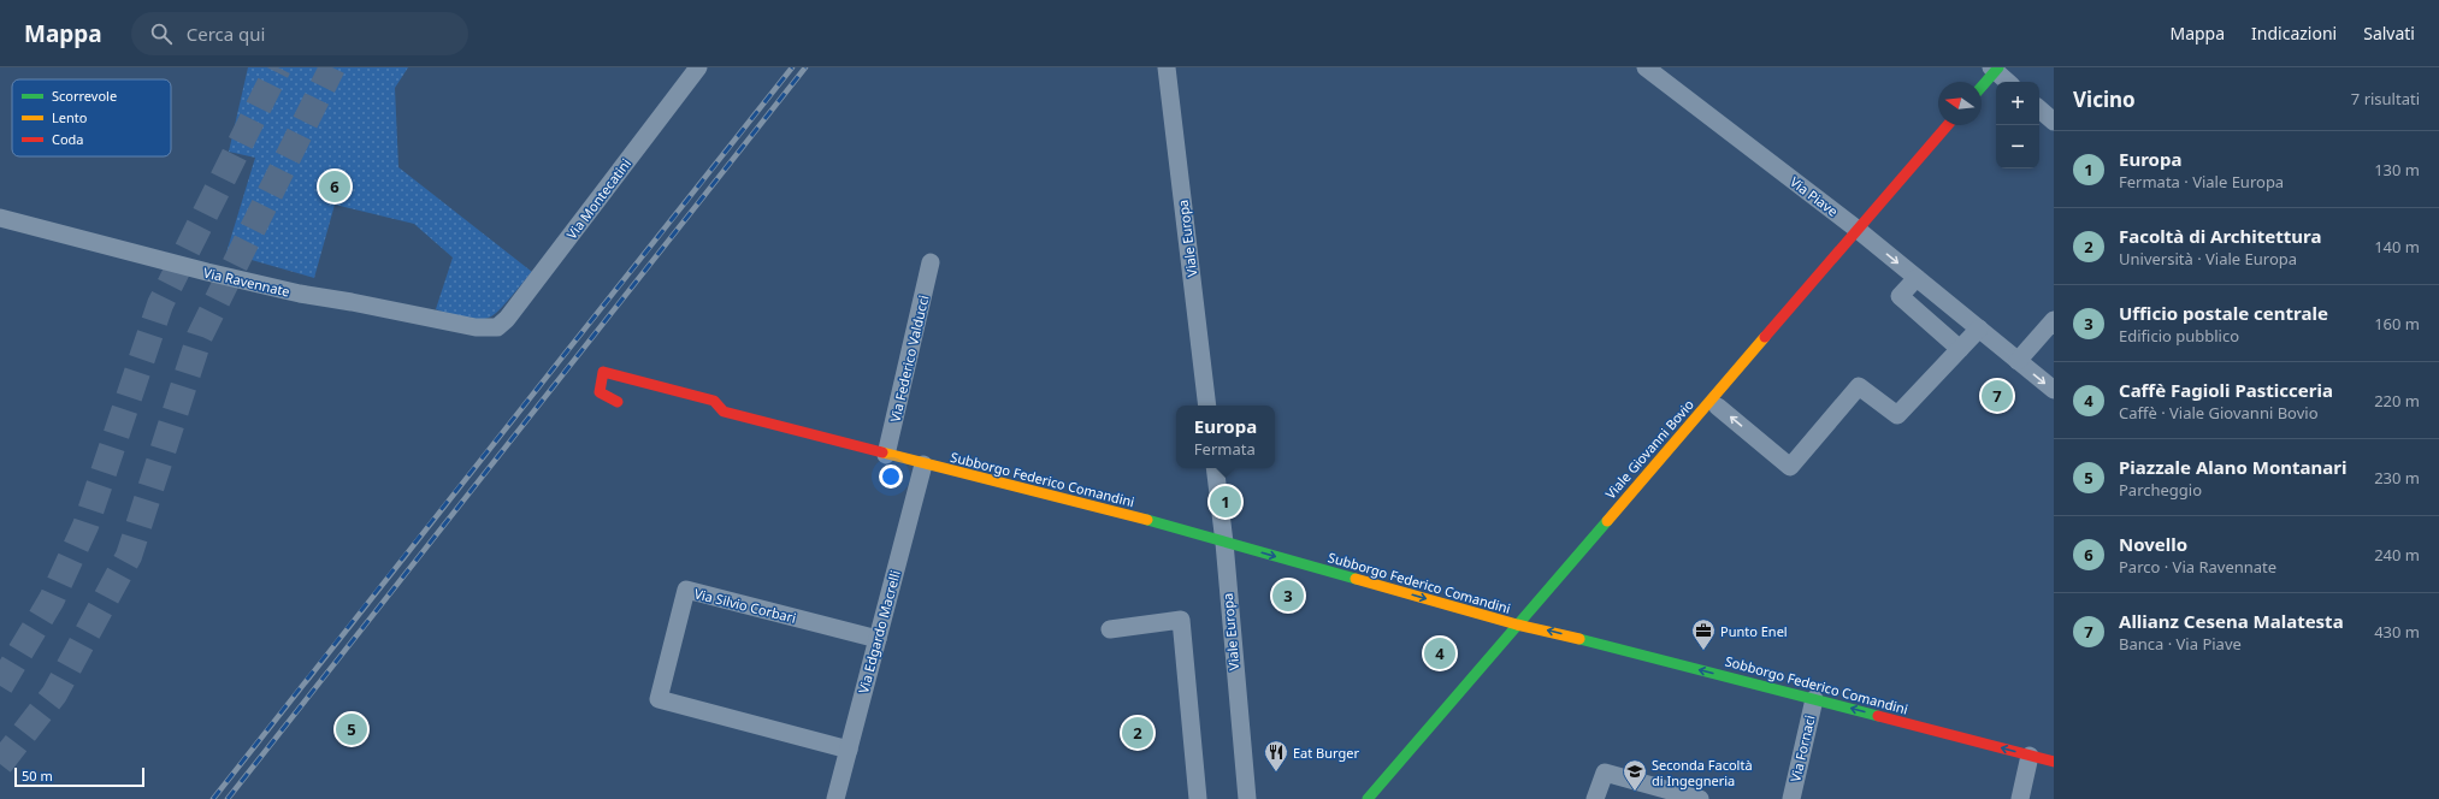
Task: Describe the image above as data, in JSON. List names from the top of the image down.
{
  "streets": {
    "street": [
      "Via Piave",
      "Via Montecatini",
      "Viale Europa",
      "Via Ravennate",
      "Via Federico Valducci",
      "Viale Giovanni Bovio",
      "Subborgo Federico Comandini",
      "Via Silvio Corbari",
      "Via Edgardo Macrelli",
      "Sobborgo Federico Comandini",
      "Via Fornaci"
    ]
  },
  "crossings": [
    ["Via Piave", "Viale Giovanni Bovio"],
    ["Via Montecatini", "Via Ravennate"],
    ["Viale Europa", "Subborgo Federico Comandini"],
    ["Via Federico Valducci", "Subborgo Federico Comandini"],
    ["Viale Giovanni Bovio", "Subborgo Federico Comandini"],
    ["Viale Giovanni Bovio", "Sobborgo Federico Comandini"],
    ["Subborgo Federico Comandini", "Via Edgardo Macrelli"],
    ["Subborgo Federico Comandini", "Sobborgo Federico Comandini"],
    ["Via Silvio Corbari", "Via Edgardo Macrelli"],
    ["Sobborgo Federico Comandini", "Via Fornaci"]
  ],
  "one_way": ["Sobborgo Federico Comandini"],
  "places": {
    "office": ["Punto Enel"],
    "restaurant": ["Eat Burger"],
    "school or university": ["Seconda Facoltà di Ingegneria"]
  },
  "legend": ["Scorrevole", "Lento", "Coda"],
  "scale_bar": "50 m",
  "north": "left",
  "page": {
    "header": "Mappa",
    "search": "Cerca qui",
    "nav": ["Mappa", "Indicazioni", "Salvati"],
    "heading": ["Vicino", "7 risultati"],
    "map_buttons": ["+", "−"],
    "list": [
      {
        "mark": "1",
        "name": "Europa",
        "note": "Fermata · Viale Europa",
        "value": "130 m"
      },
      {
        "mark": "2",
        "name": "Facoltà di Architettura",
        "note": "Università · Viale Europa",
        "value": "140 m"
      },
      {
        "mark": "3",
        "name": "Ufficio postale centrale",
        "note": "Edificio pubblico",
        "value": "160 m"
      },
      {
        "mark": "4",
        "name": "Caffè Fagioli Pasticceria",
        "note": "Caffè · Viale Giovanni Bovio",
        "value": "220 m"
      },
      {
        "mark": "5",
        "name": "Piazzale Alano Montanari",
        "note": "Parcheggio",
        "value": "230 m"
      },
      {
        "mark": "6",
        "name": "Novello",
        "note": "Parco · Via Ravennate",
        "value": "240 m"
      },
      {
        "mark": "7",
        "name": "Allianz Cesena Malatesta",
        "note": "Banca · Via Piave",
        "value": "430 m"
      }
    ],
    "pins": [
      "6",
      "7",
      "1",
      "3",
      "4",
      "5",
      "2"
    ],
    "popup": ["Europa", "Fermata"],
    "scale": "50 m"
  }
}
